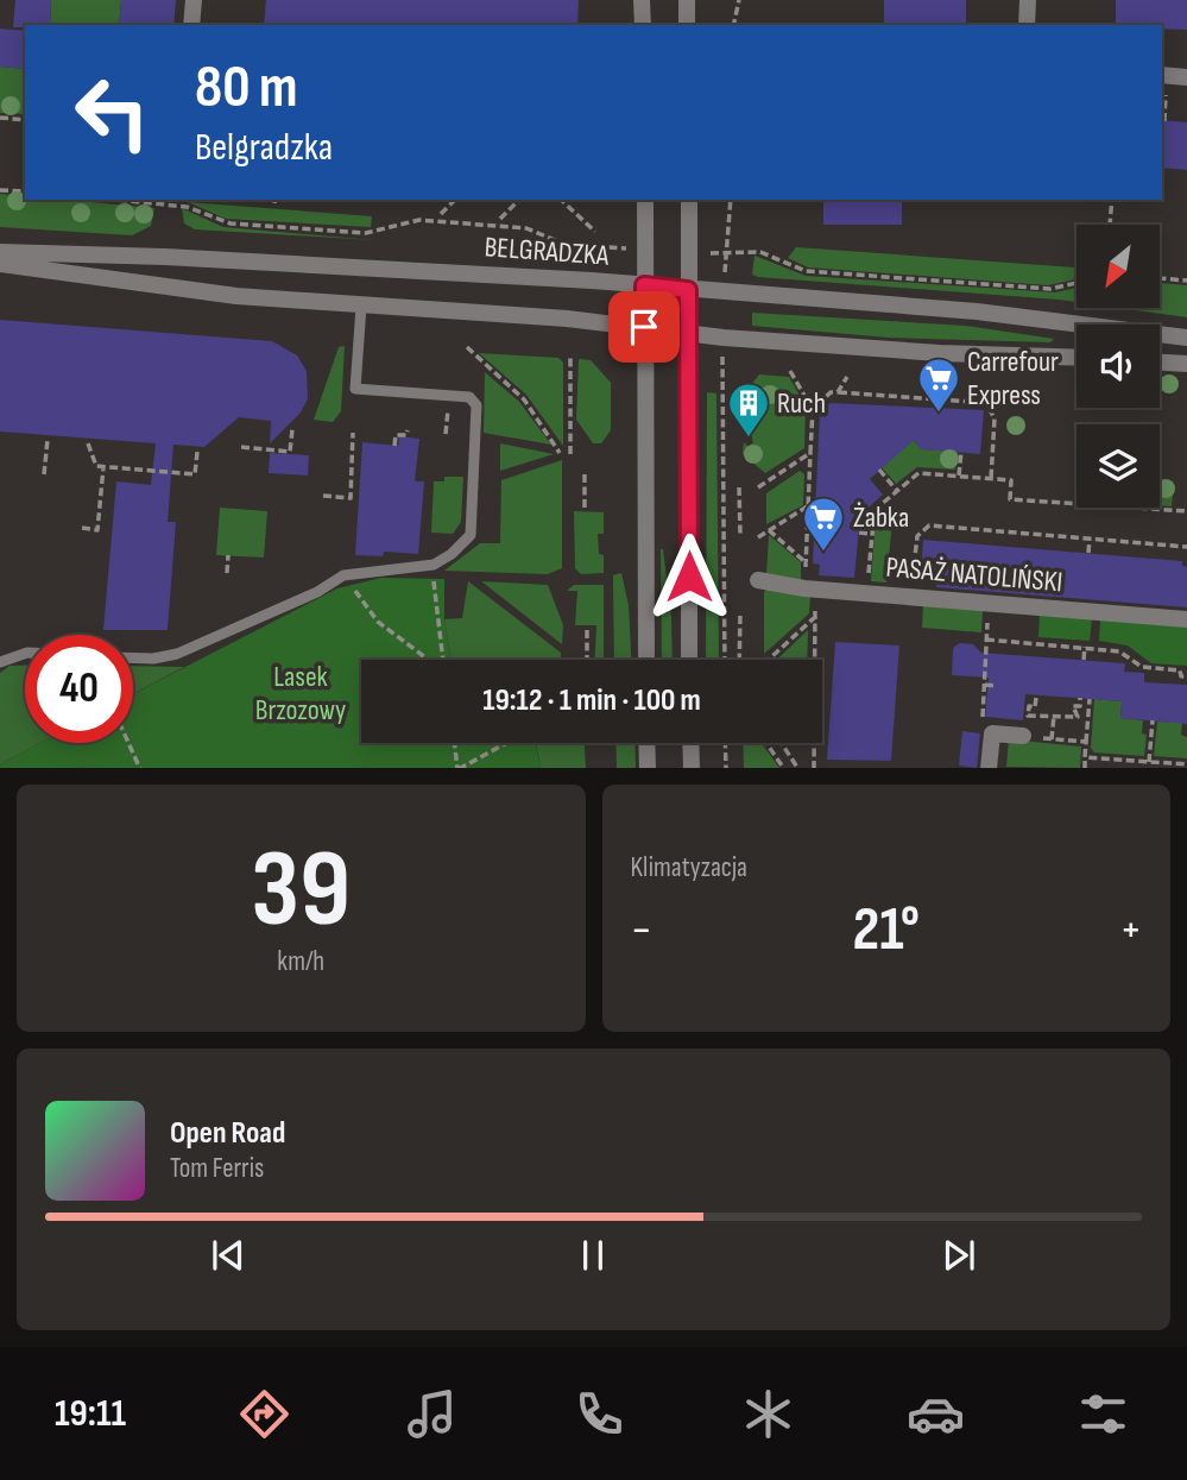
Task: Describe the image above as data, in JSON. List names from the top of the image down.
{
  "streets": {
    "street": ["BELGRADZKA", "PASAŻ NATOLIŃSKI"]
  },
  "parks": ["Lasek Brzozowy"],
  "places": {
    "supermarket": ["Carrefour Express", "Żabka"],
    "building": ["Ruch"]
  },
  "north": "bottom left",
  "page": {
    "turn": ["80 m", "Belgradzka"],
    "limit": "40",
    "trip": "19:12 · 1 min · 100 m",
    "tile": [
      ["39", "km/h"],
      "Klimatyzacja"
    ],
    "heat": ["−", "21°", "+"],
    "song": ["Open Road", "Tom Ferris"],
    "tabs": "19:11"
  }
}
